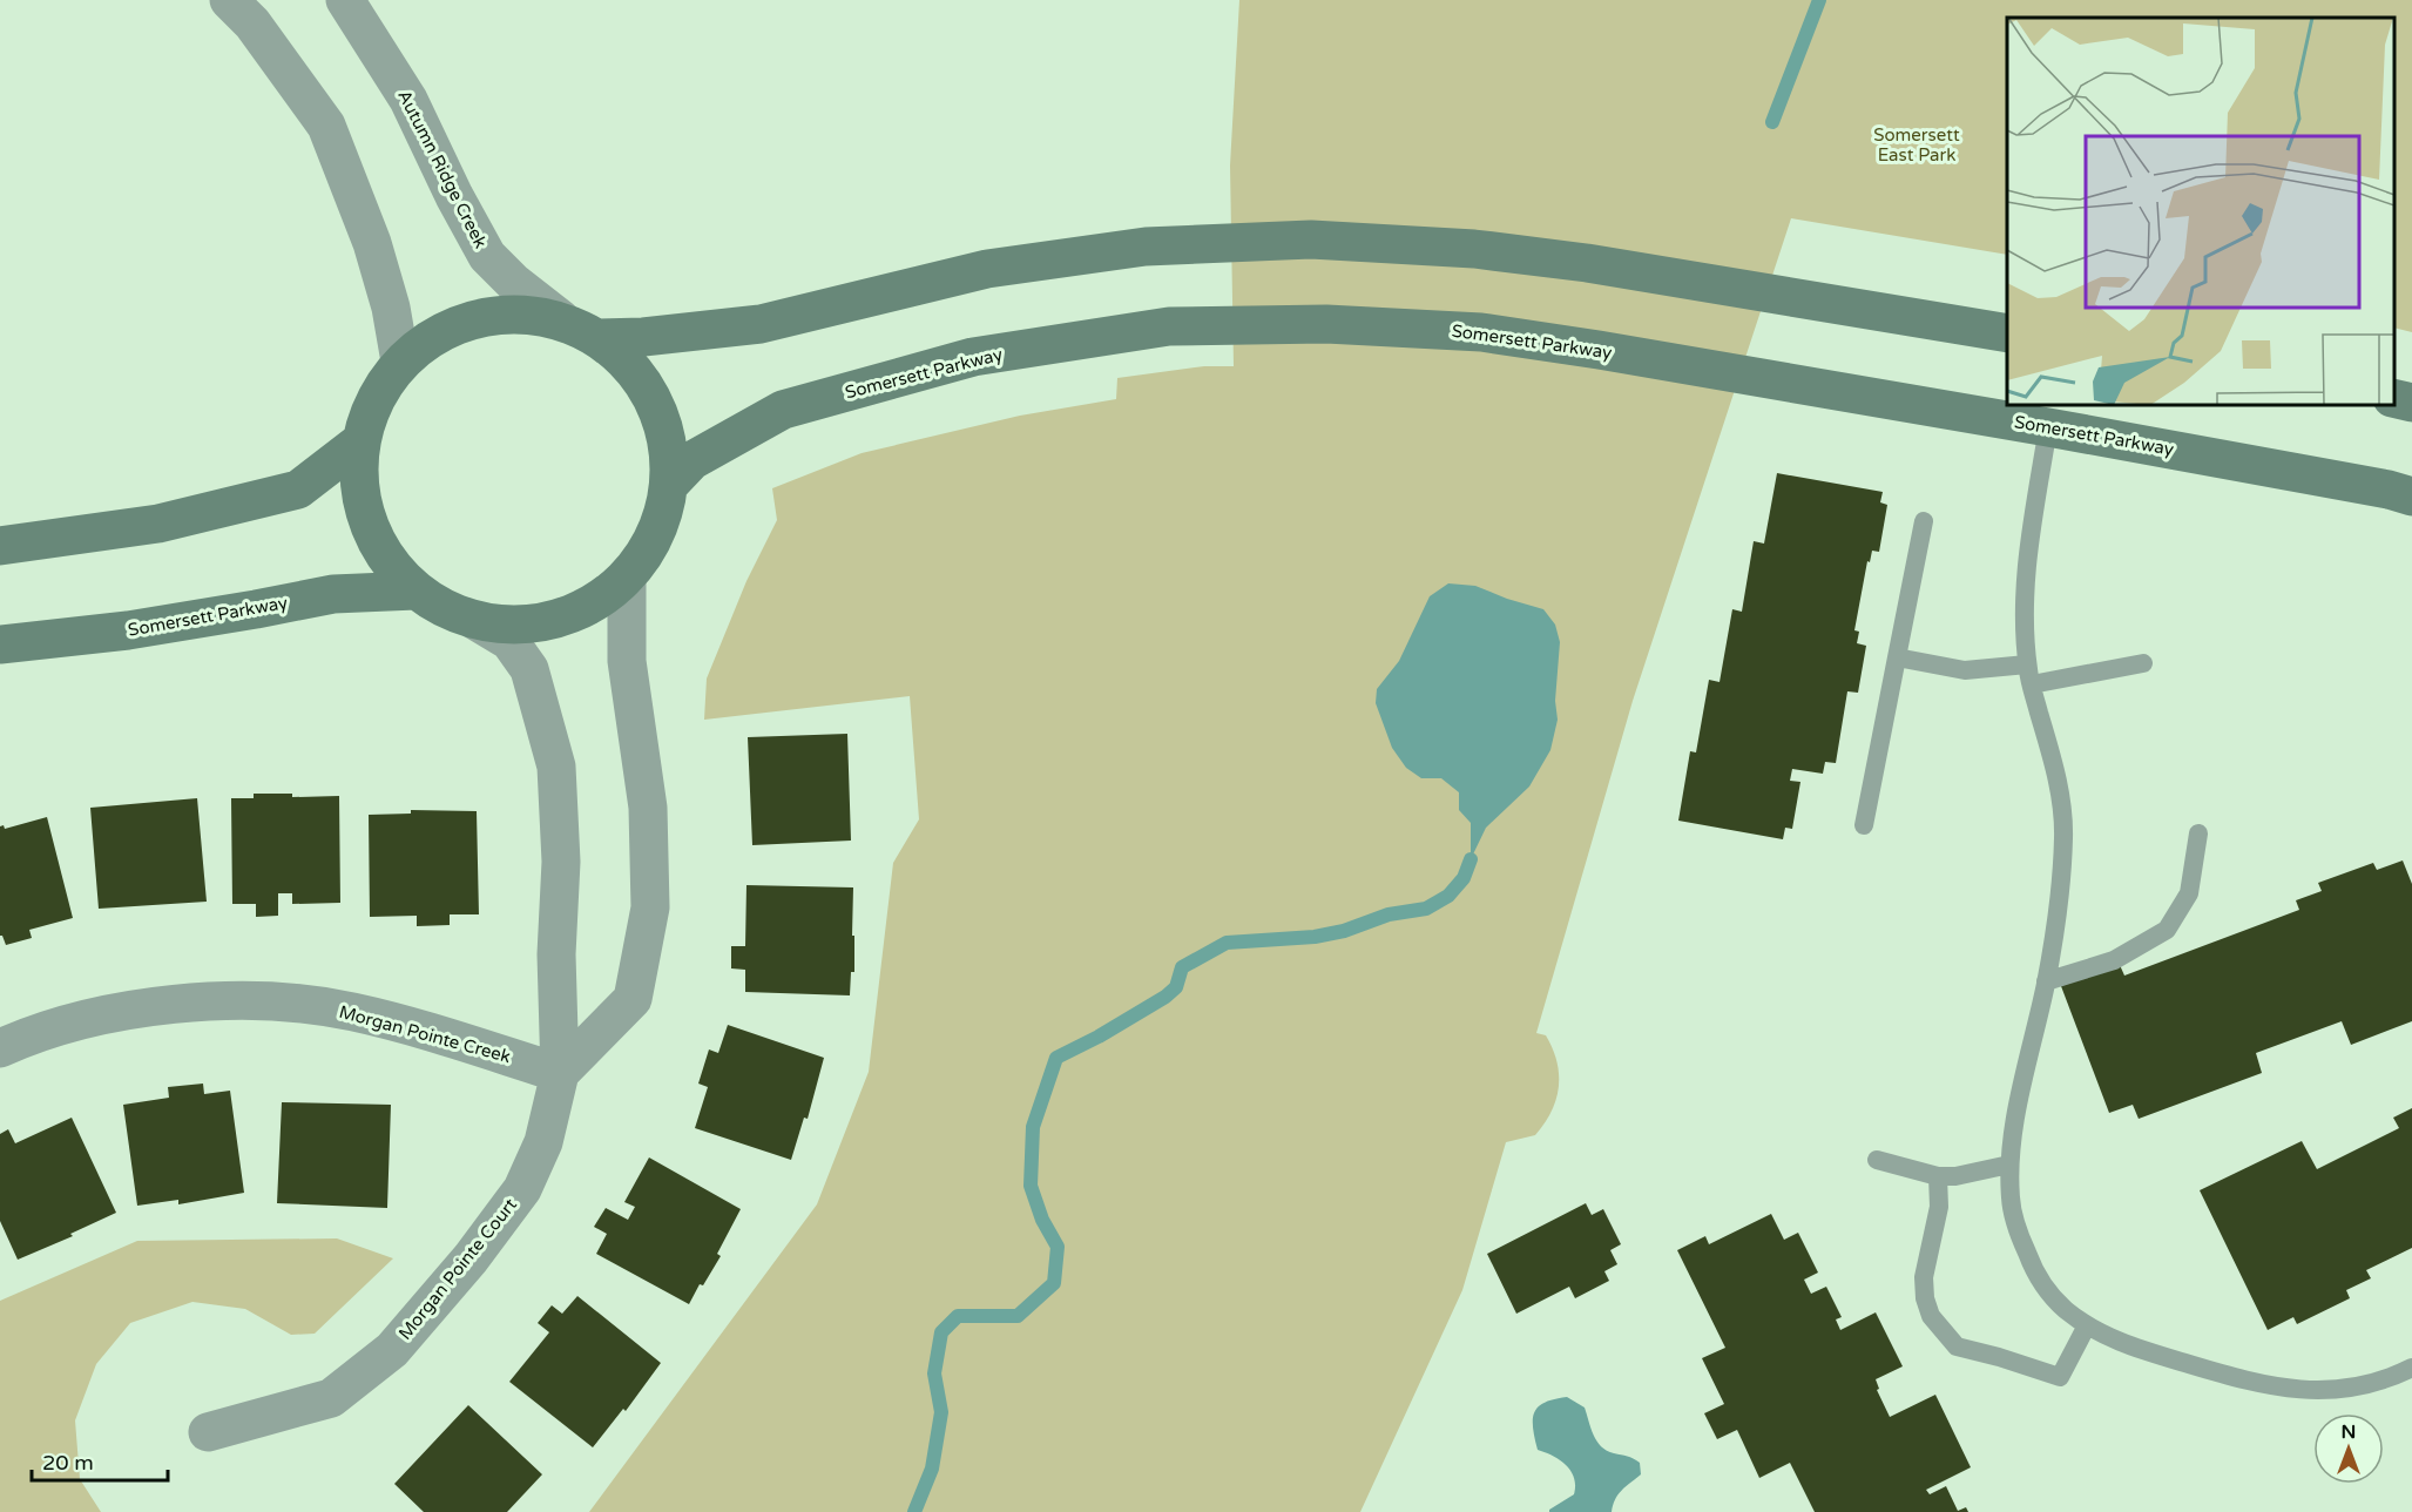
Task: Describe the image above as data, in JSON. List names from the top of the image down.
{
  "streets": {
    "main road": ["Somersett Parkway"],
    "street": ["Autumn Ridge Creek", "Morgan Pointe Creek", "Morgan Pointe Court"]
  },
  "crossings": [
    ["Morgan Pointe Creek", "Morgan Pointe Court"]
  ],
  "parks": ["Somersett East Park"],
  "scale_bar": "20 m",
  "north": "top"
}
